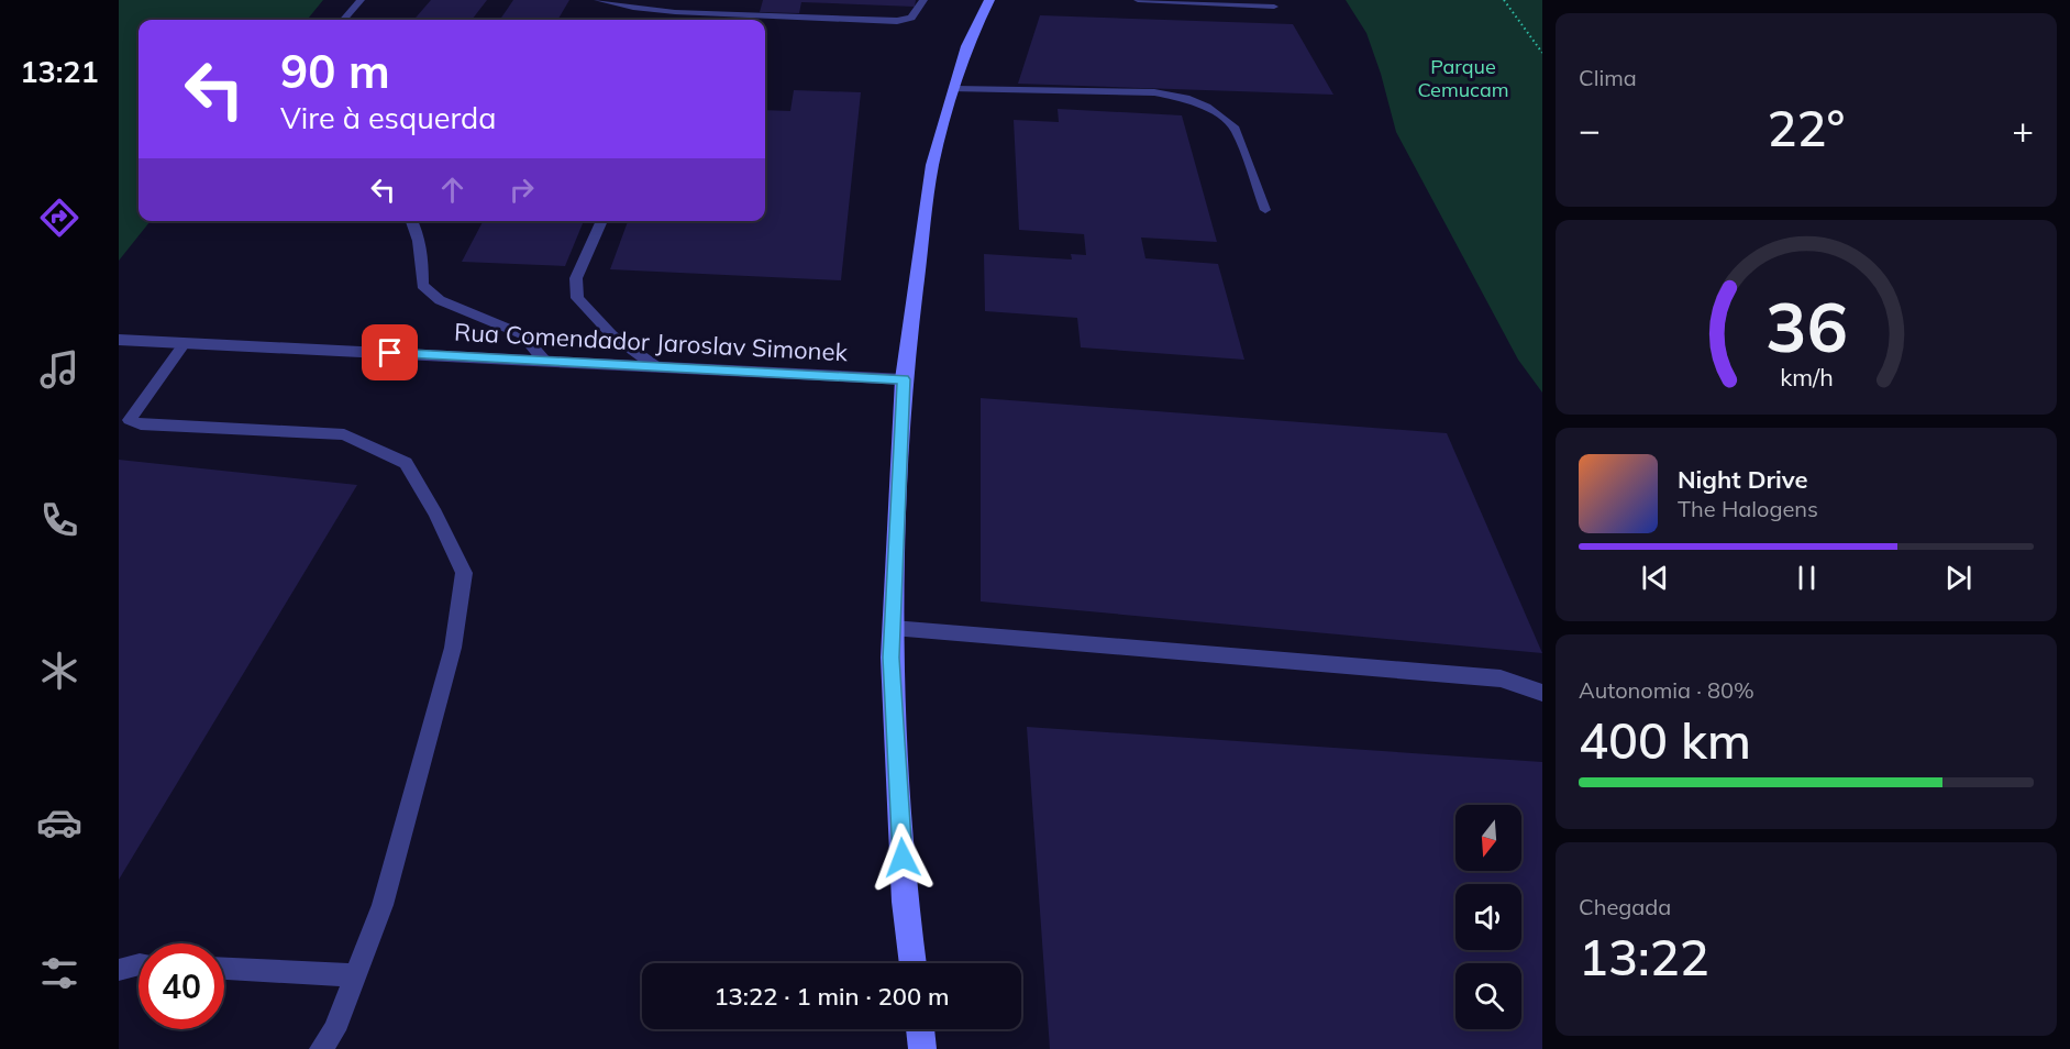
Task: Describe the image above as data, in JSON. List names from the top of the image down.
{
  "streets": {
    "street": ["Rua Comendador Jaroslav Simonek"]
  },
  "parks": ["Parque Cemucam"],
  "north": "bottom",
  "page": {
    "tabs": "13:21",
    "tile": [
      "Clima",
      ["Autonomia · 80%", "400 km"],
      ["Chegada", "13:22"]
    ],
    "turn": ["90 m", "Vire à esquerda"],
    "heat": ["−", "22°", "+"],
    "song": ["Night Drive", "The Halogens"],
    "limit": "40",
    "trip": "13:22 · 1 min · 200 m",
    "gauge": ["36", "km/h"]
  }
}
